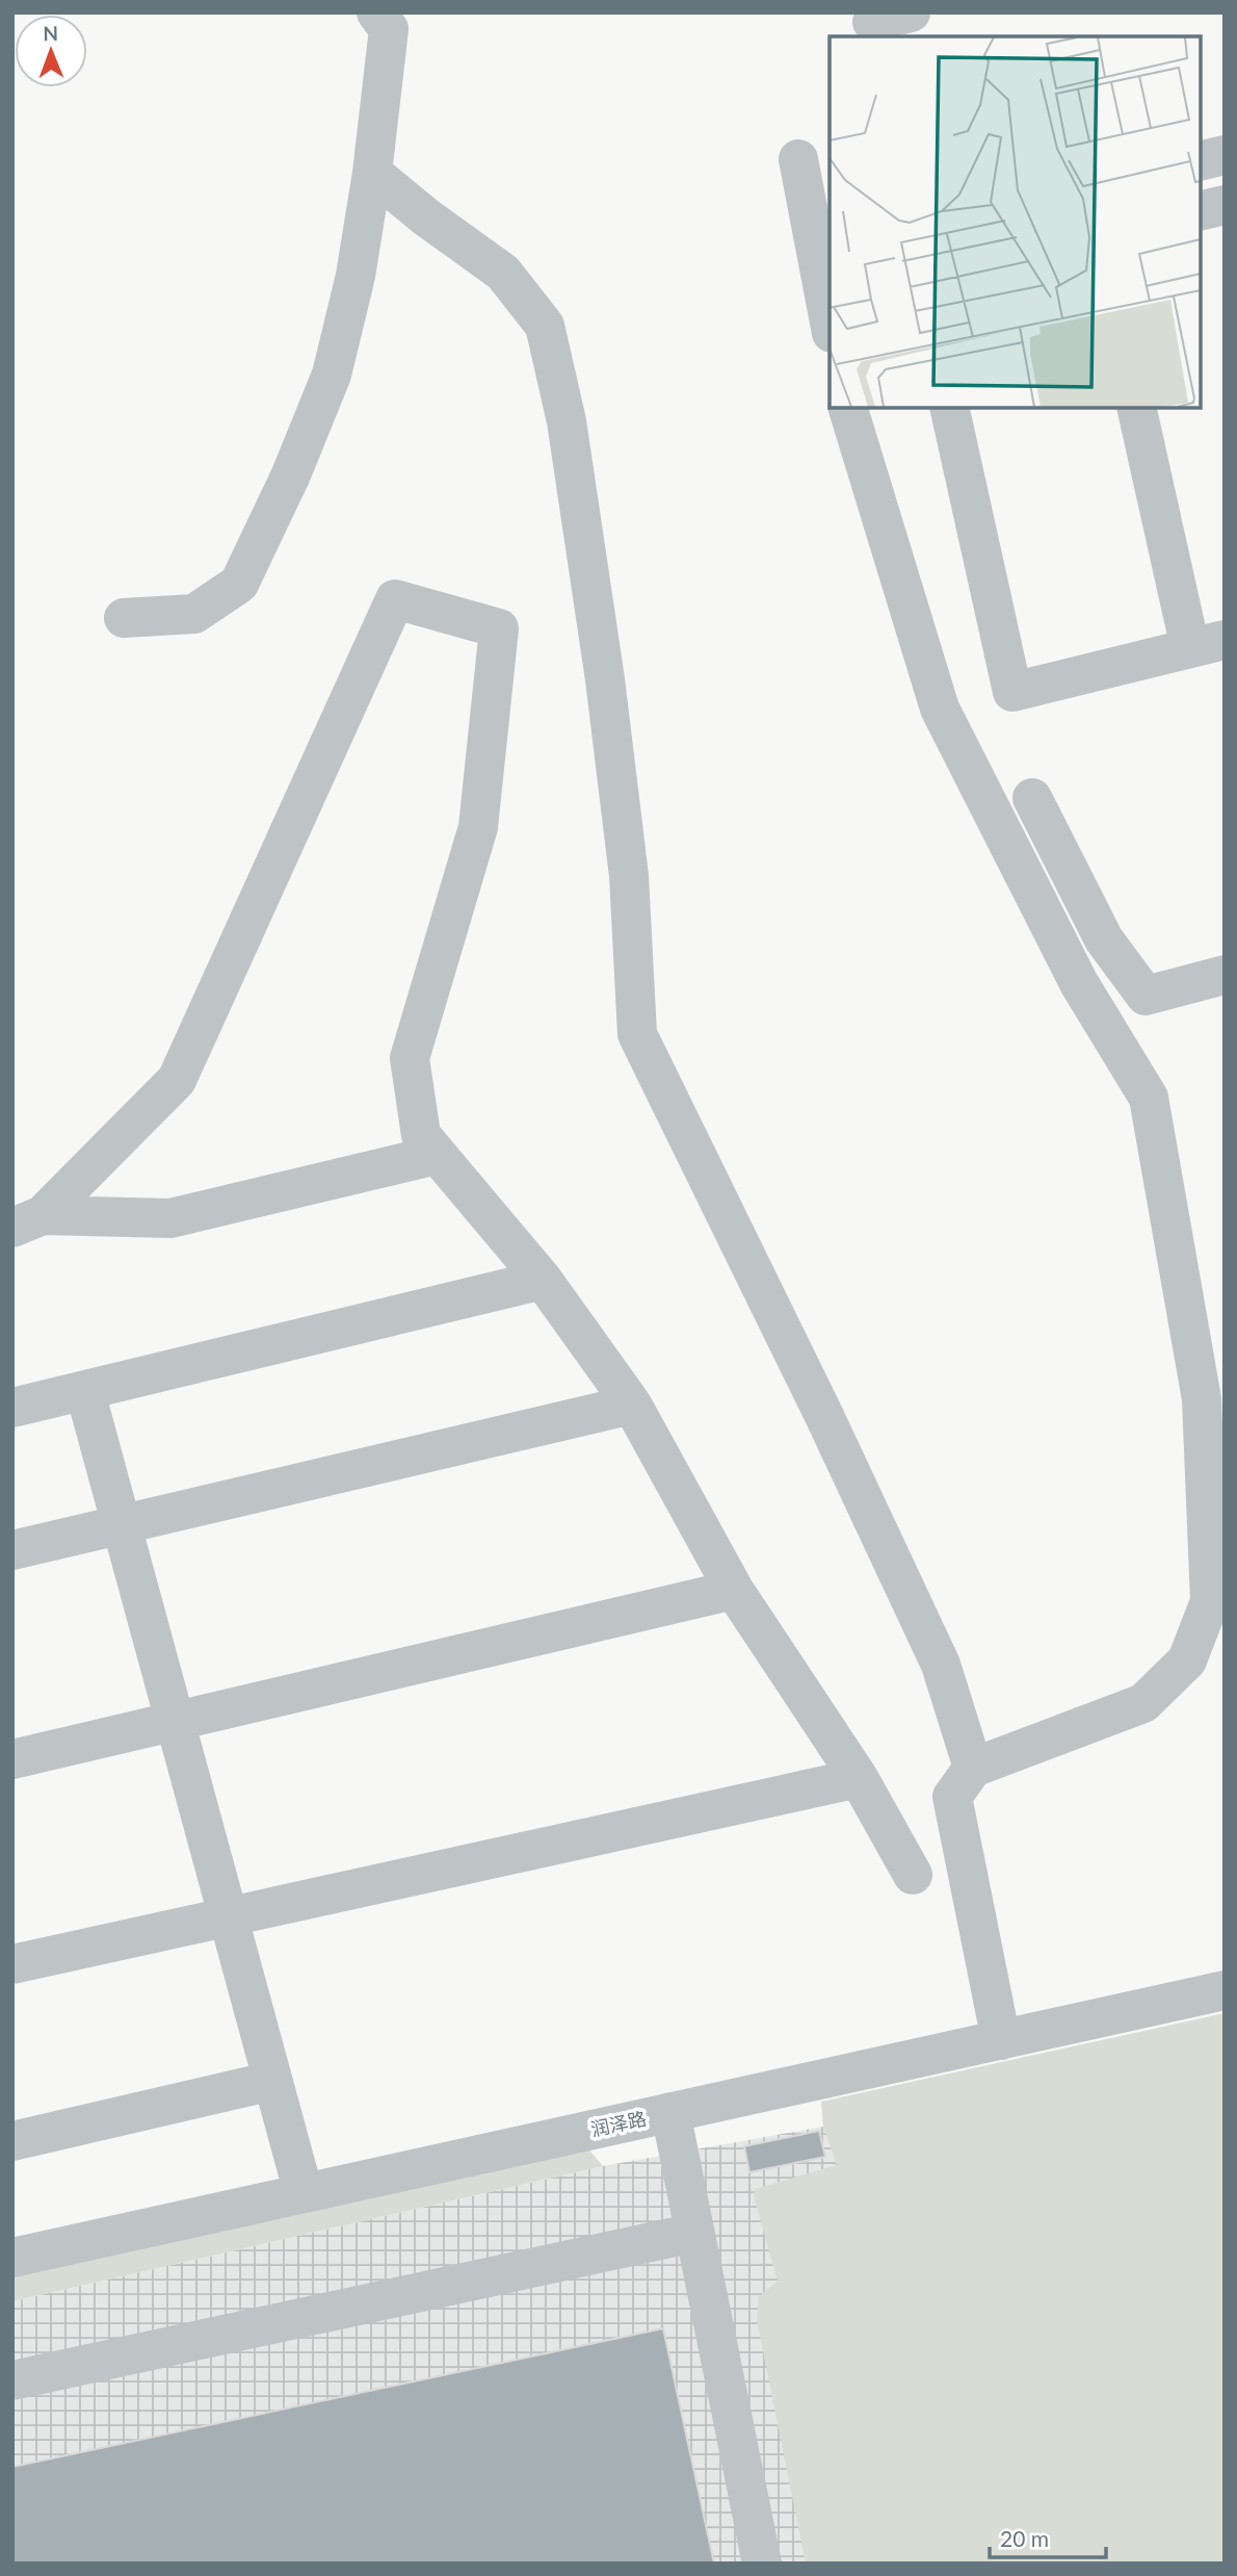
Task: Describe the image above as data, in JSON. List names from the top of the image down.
{
  "streets": {
    "street": ["润泽路"]
  },
  "scale_bar": "20 m",
  "north": "top"
}
